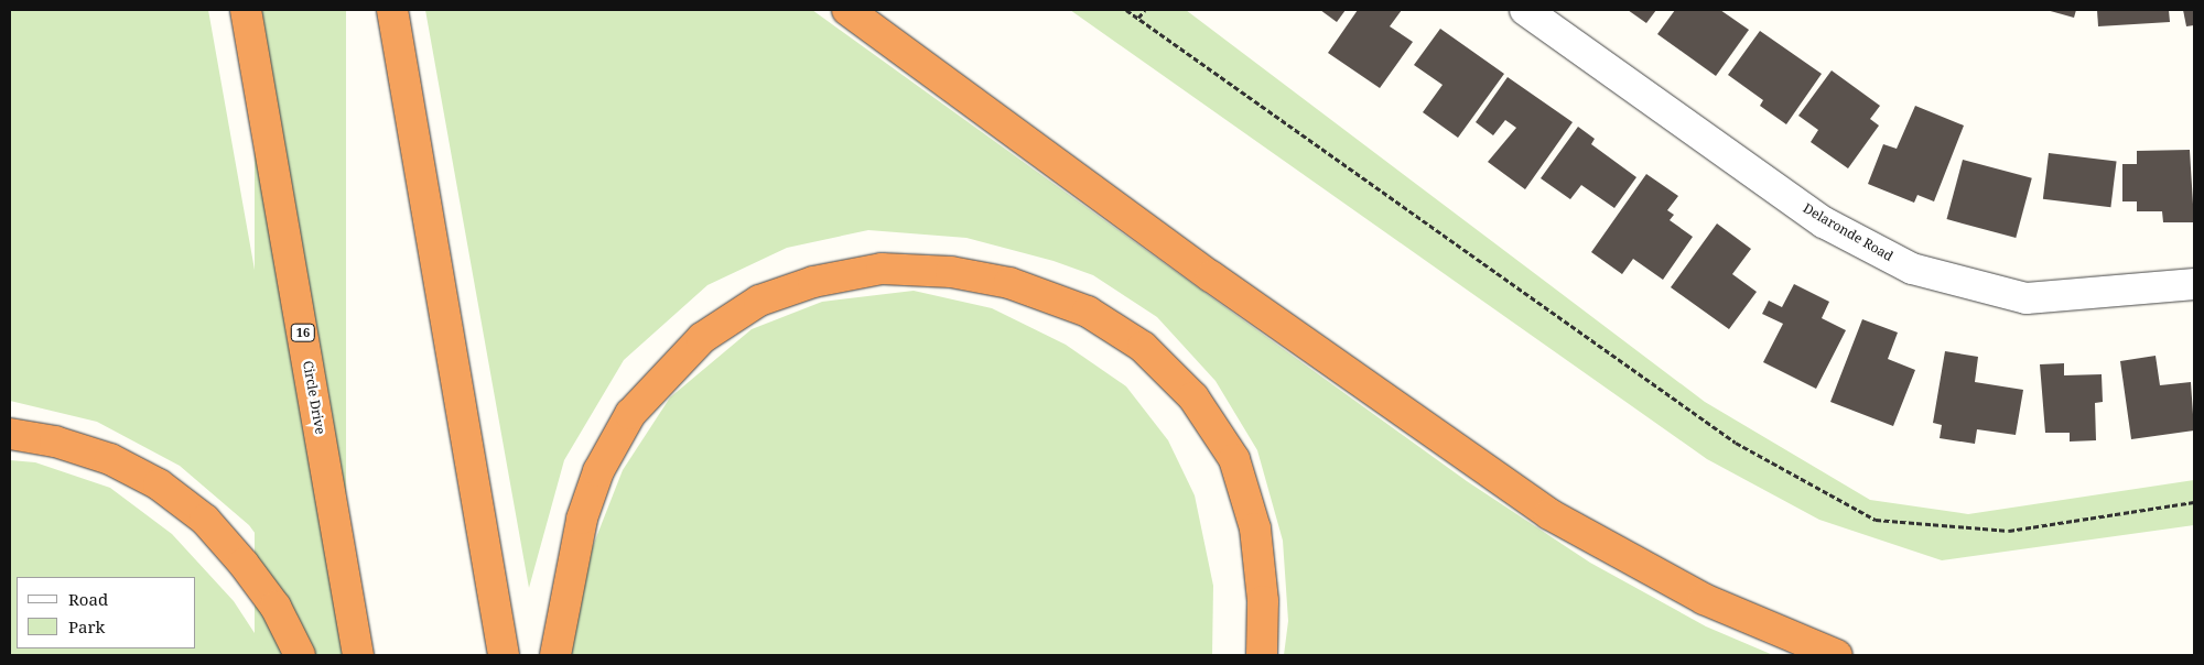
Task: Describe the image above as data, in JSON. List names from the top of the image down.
{
  "streets": {
    "highway": ["16", "Circle Drive"],
    "street": ["Delaronde Road"]
  },
  "legend": ["Road", "Park"]
}
